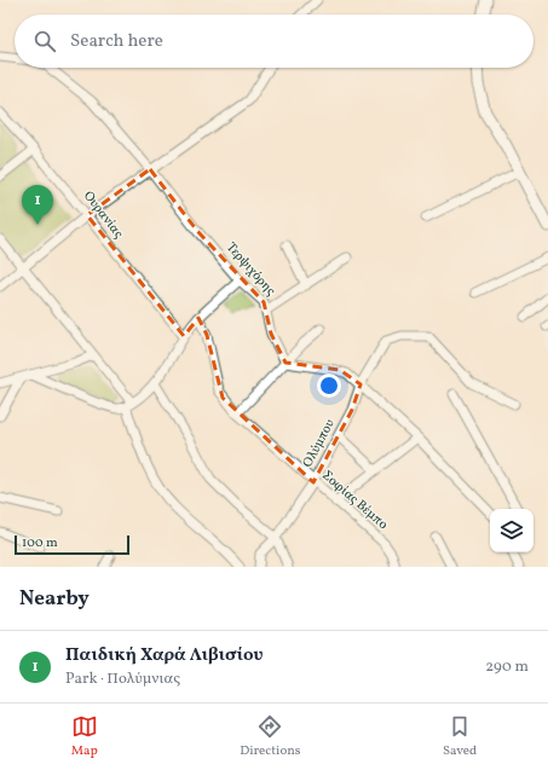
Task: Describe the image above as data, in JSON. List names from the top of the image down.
{
  "streets": {
    "street": [
      "Ουρανίας",
      "Τερψιχόρης",
      "Ολύμπου",
      "Σοφίας Βέμπο"
    ]
  },
  "crossings": [
    ["Ολύμπου", "Σοφίας Βέμπο"]
  ],
  "scale_bar": "100 m",
  "page": {
    "search": "Search here",
    "pins": "1",
    "scale": "100 m",
    "heading": "Nearby",
    "list": [
      {
        "mark": "1",
        "name": "Παιδική Χαρά Λιβισίου",
        "note": "Park · Πολύμνιας",
        "value": "290 m"
      }
    ],
    "nav": ["Map", "Directions", "Saved"]
  }
}
